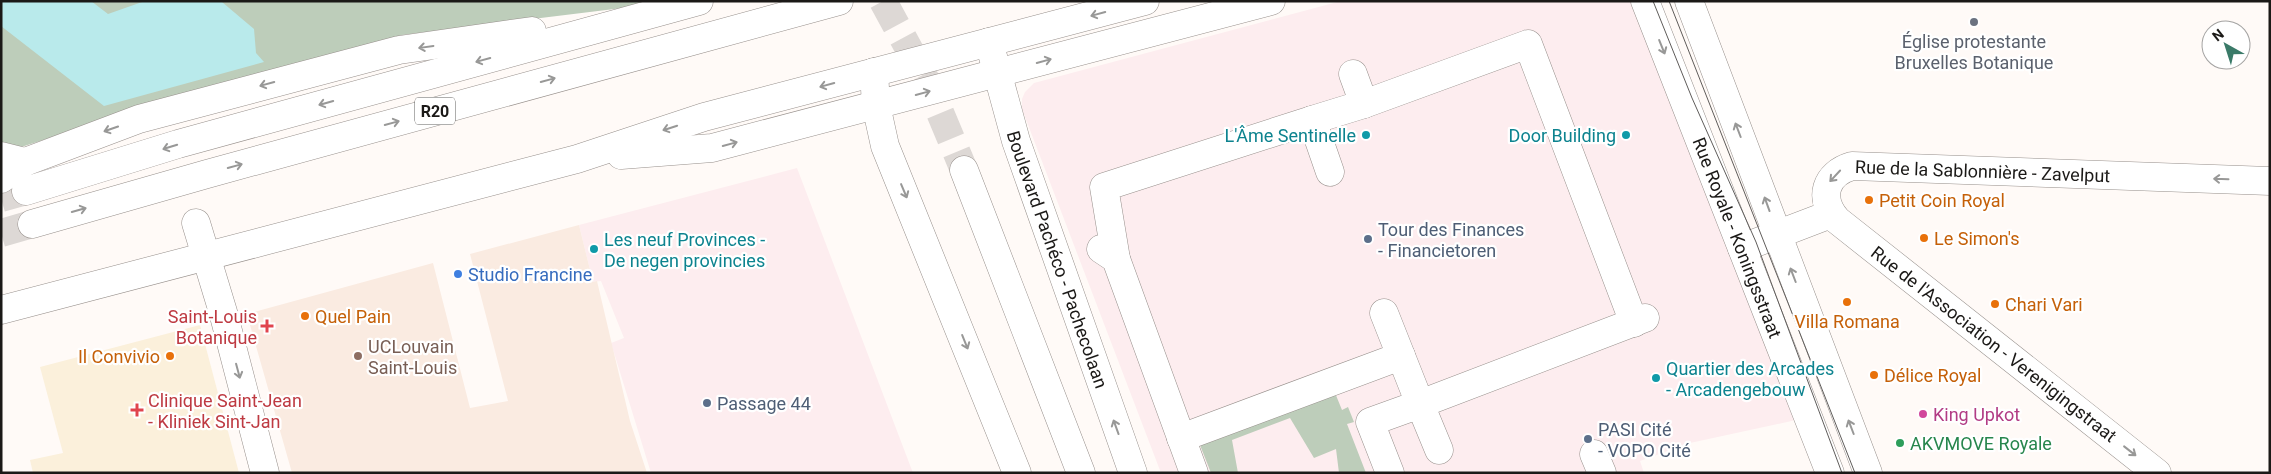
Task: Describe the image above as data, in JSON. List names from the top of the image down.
{
  "streets": {
    "main road": [
      "R20",
      "Rue de la Sablonnière - Zavelput",
      "Rue Royale - Koningsstraat",
      "Boulevard Pachéco - Pachecolaan",
      "Rue de l'Association - Verenigingstraat"
    ]
  },
  "crossings": [
    ["Rue de la Sablonnière - Zavelput", "Rue de l'Association - Verenigingstraat"]
  ],
  "one_way": ["Rue de la Sablonnière - Zavelput", "Rue de l'Association - Verenigingstraat"],
  "places": {
    "other": [
      "Église protestante Bruxelles Botanique",
      "L'Âme Sentinelle",
      "Door Building",
      "Petit Coin Royal",
      "Le Simon's",
      "Tour des Finances - Financietoren",
      "Les neuf Provinces - De negen provincies",
      "Studio Francine",
      "Villa Romana",
      "Chari Vari",
      "Quel Pain",
      "Il Convivio",
      "UCLouvain Saint-Louis",
      "Délice Royal",
      "Quartier des Arcades - Arcadengebouw",
      "Passage 44",
      "King Upkot",
      "PASI Cité - VOPO Cité",
      "AKVMOVE Royale"
    ],
    "health": ["Saint-Louis Botanique", "Clinique Saint-Jean - Kliniek Sint-Jan"]
  },
  "north": "top left"
}
